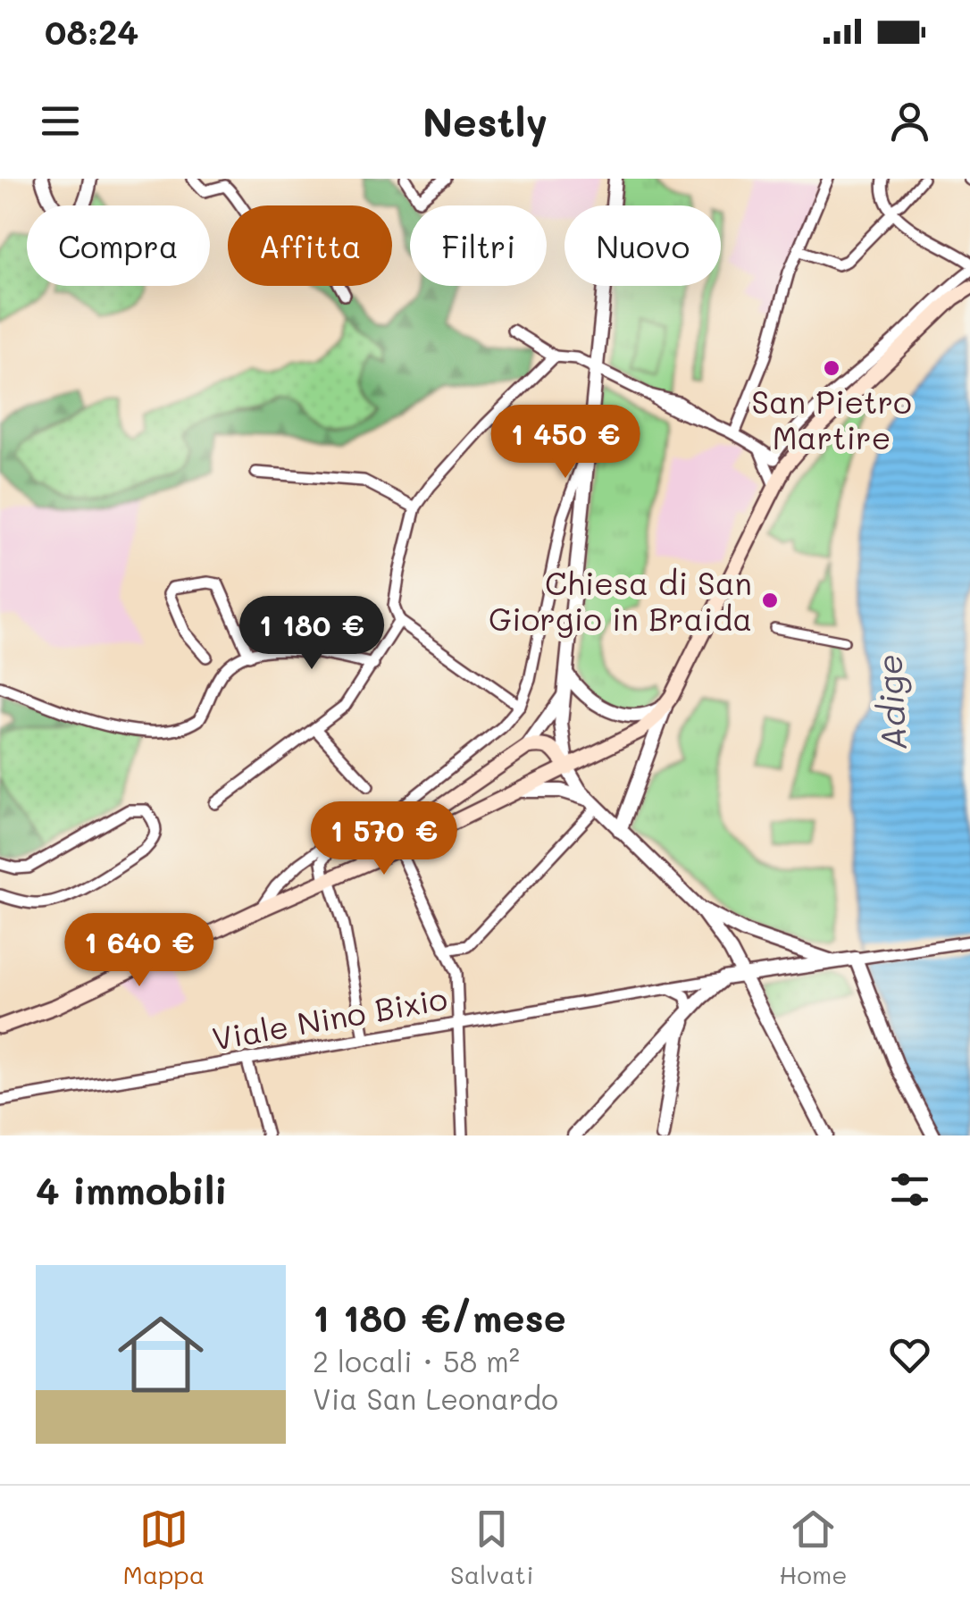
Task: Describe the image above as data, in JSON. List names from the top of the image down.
{
  "streets": {
    "street": ["Viale Nino Bixio"]
  },
  "water": ["Adige"],
  "places": ["San Pietro Martire", "Chiesa di San Giorgio in Braida"],
  "page": {
    "status": "08:24",
    "header": "Nestly",
    "chip": [
      "Compra",
      "Affitta",
      "Filtri",
      "Nuovo"
    ],
    "price": [
      "1 450 €",
      "1 180 €",
      "1 570 €",
      "1 640 €"
    ],
    "heading": "4 immobili",
    "list": [
      {
        "name": "1 180 €/mese",
        "note": "2 locali · 58 m² · Via San Leonardo"
      }
    ],
    "tabs": ["Mappa", "Salvati", "Home"]
  }
}
